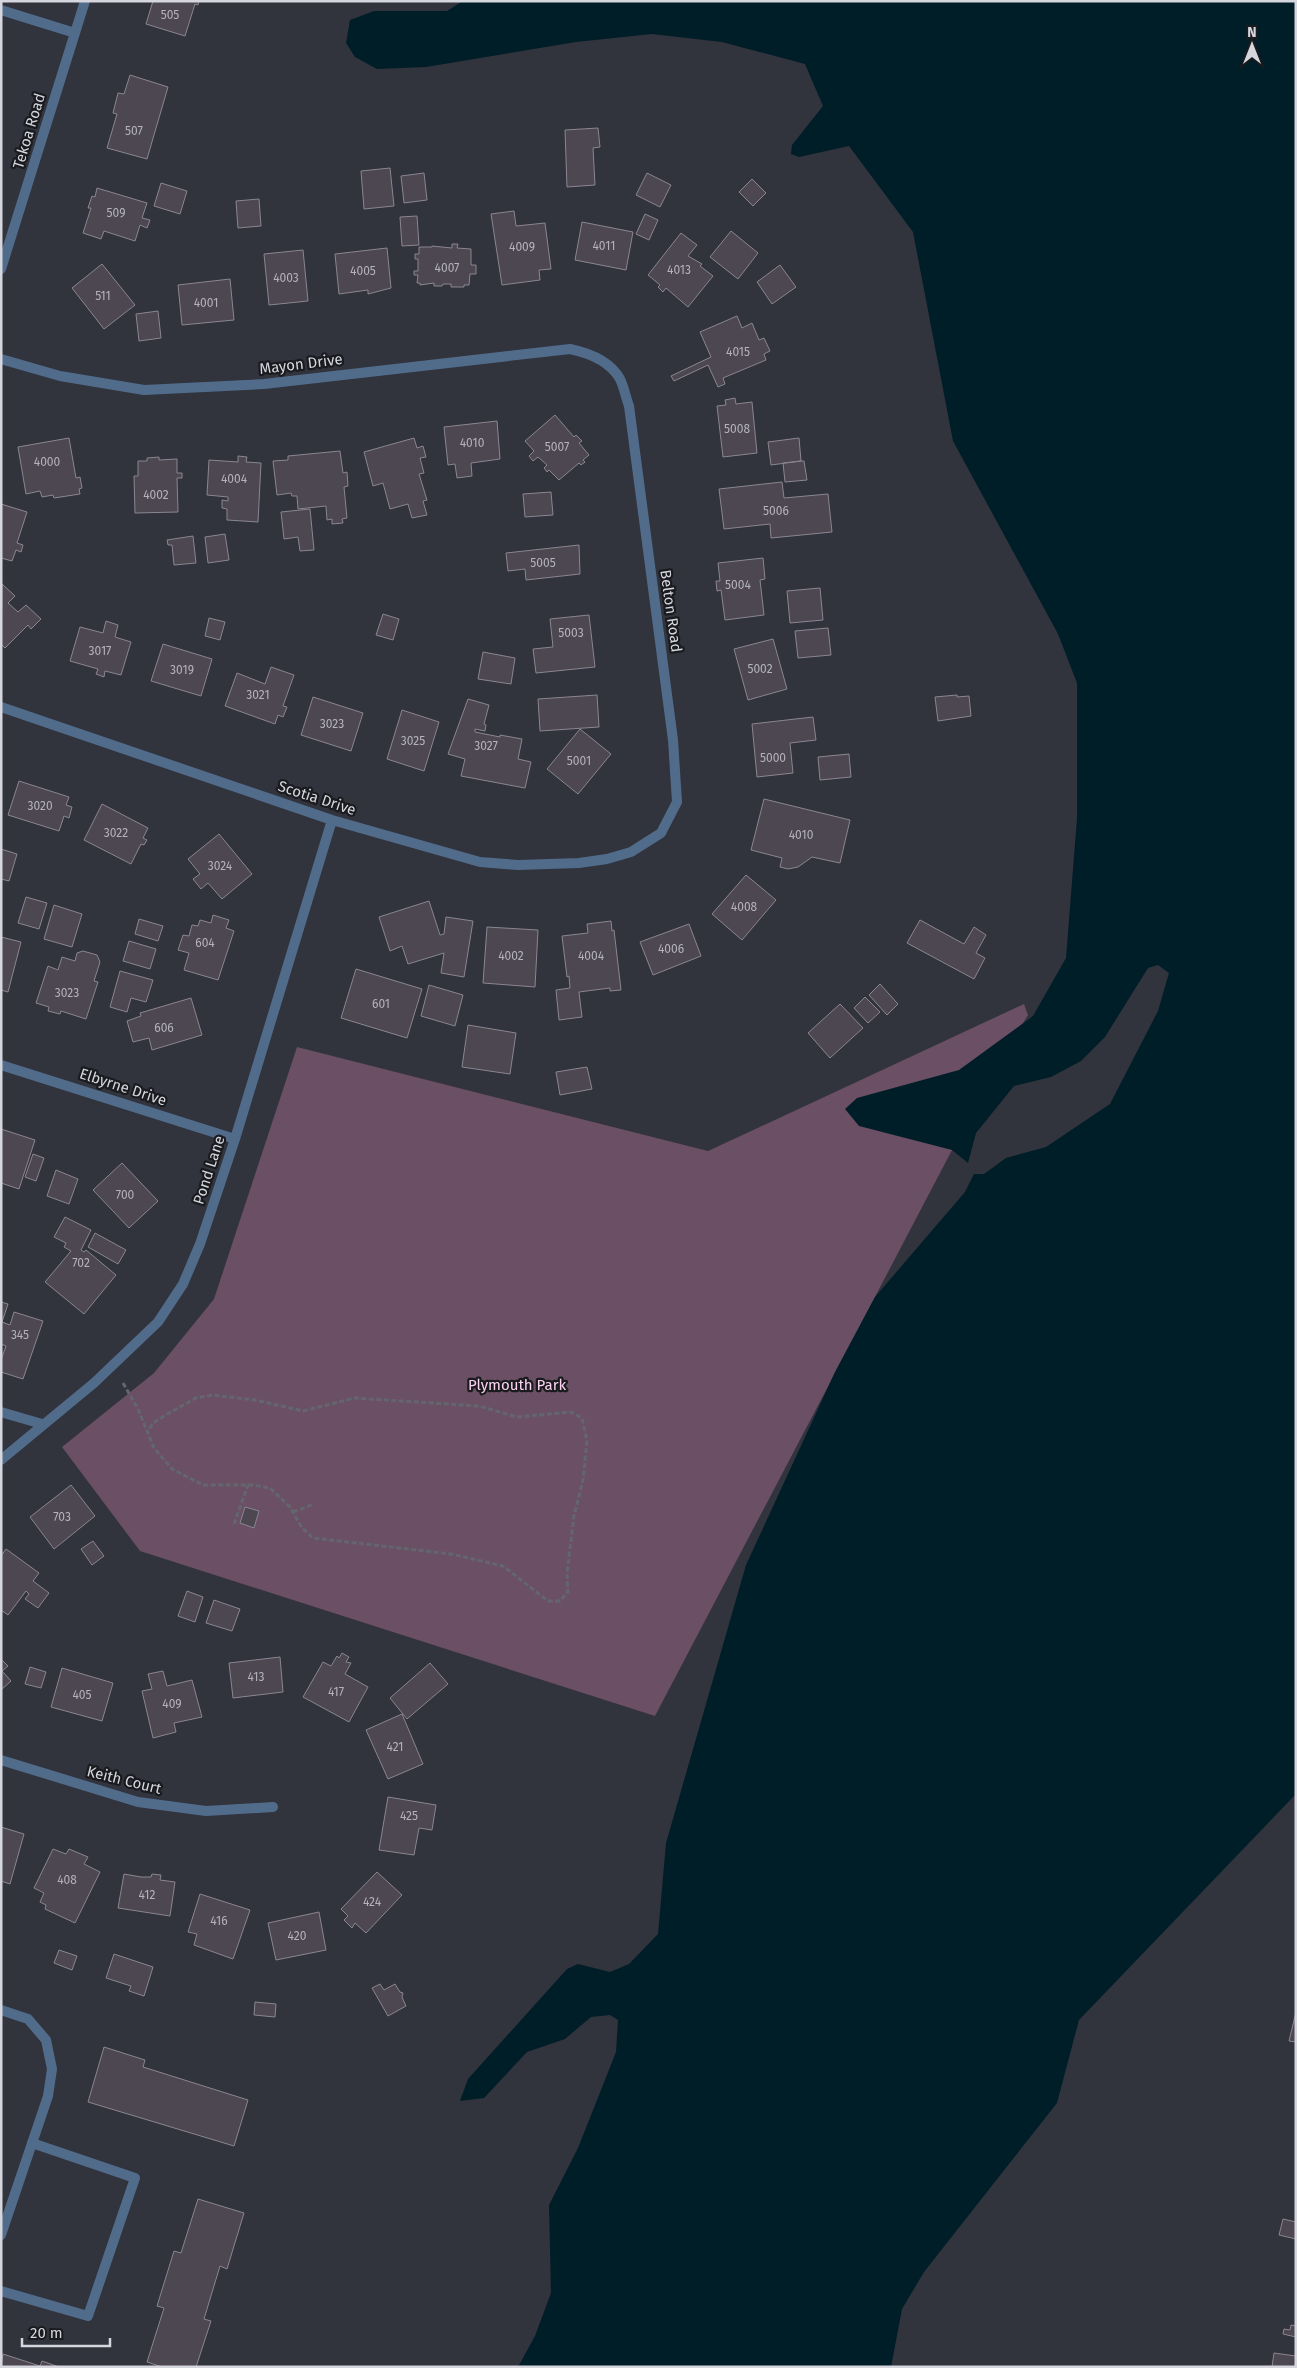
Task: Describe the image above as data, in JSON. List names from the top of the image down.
{
  "streets": {
    "street": [
      "Tekoa Road",
      "Mayon Drive",
      "Belton Road",
      "Scotia Drive",
      "Elbyrne Drive",
      "Pond Lane",
      "Keith Court"
    ]
  },
  "crossings": [
    ["Mayon Drive", "Belton Road"],
    ["Belton Road", "Scotia Drive"],
    ["Scotia Drive", "Pond Lane"],
    ["Elbyrne Drive", "Pond Lane"]
  ],
  "parks": ["Plymouth Park"],
  "house_numbers": [
    "505",
    "507",
    "509",
    "4011",
    "4009",
    "4007",
    "4013",
    "4005",
    "4003",
    "511",
    "4001",
    "4015",
    "5008",
    "4010",
    "5007",
    "4000",
    "4004",
    "4002",
    "5006",
    "5005",
    "5004",
    "5003",
    "3017",
    "5002",
    "3019",
    "3021",
    "3023",
    "3025",
    "3027",
    "5000",
    "5001",
    "3020",
    "3022",
    "4010",
    "3024",
    "4008",
    "604",
    "4006",
    "4002",
    "4004",
    "3023",
    "601",
    "606",
    "700",
    "702",
    "345",
    "703",
    "413",
    "417",
    "405",
    "409",
    "421",
    "425",
    "408",
    "412",
    "424",
    "416",
    "420"
  ],
  "scale_bar": "20 m",
  "north": "top"
}
